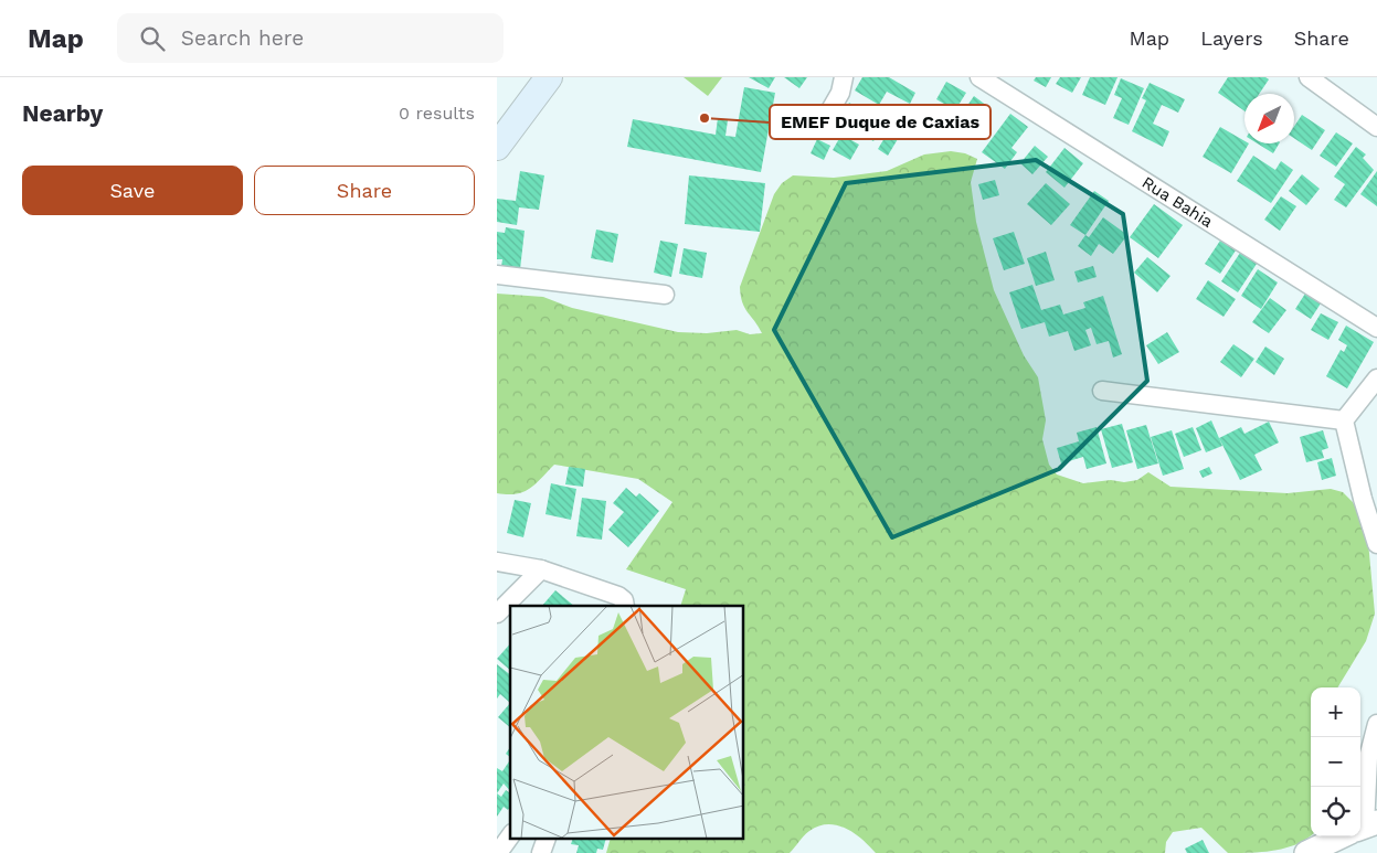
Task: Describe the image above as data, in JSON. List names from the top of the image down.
{
  "streets": {
    "street": ["Rua Bahia"]
  },
  "places": ["EMEF Duque de Caxias"],
  "north": "bottom left",
  "page": {
    "header": "Map",
    "search": "Search here",
    "nav": ["Map", "Layers", "Share"],
    "heading": ["Nearby", "0 results"],
    "buttons": ["Save", "Share"],
    "map_buttons": ["+", "−"]
  }
}
